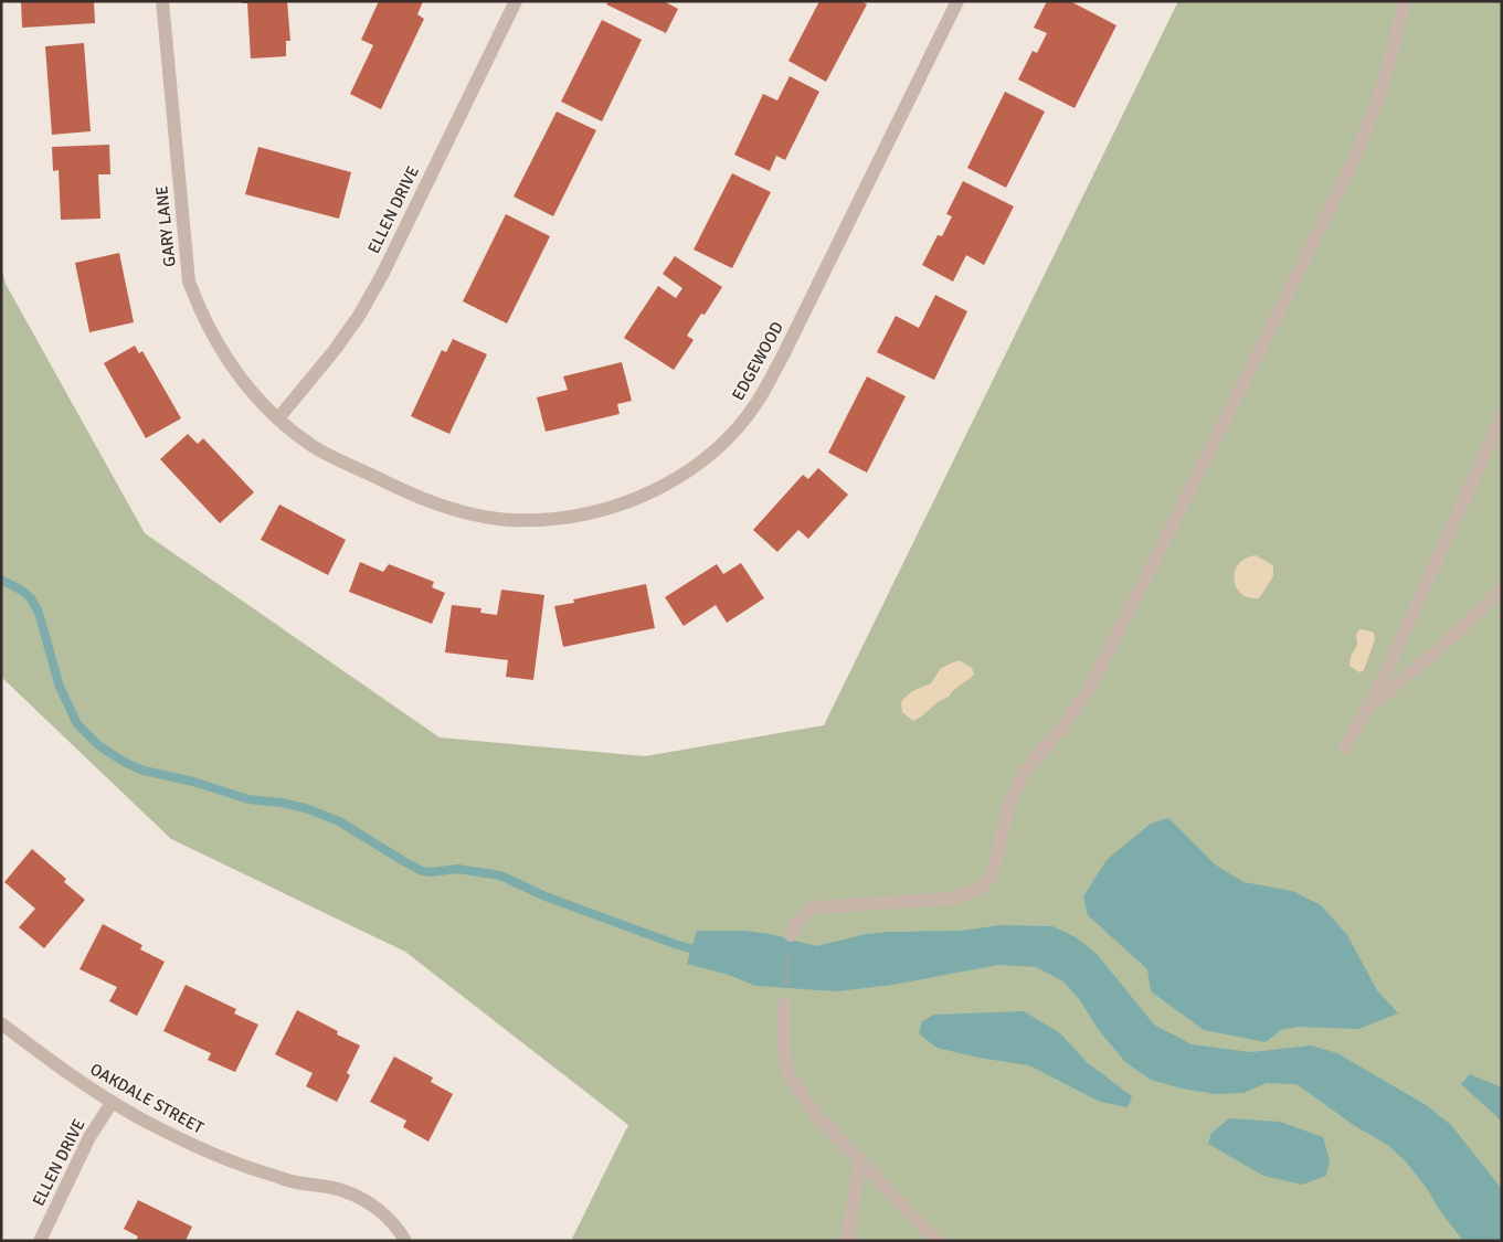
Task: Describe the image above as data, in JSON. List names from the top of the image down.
{
  "streets": {
    "street": [
      "ELLEN DRIVE",
      "GARY LANE",
      "EDGEWOOD",
      "OAKDALE STREET"
    ]
  },
  "crossings": [
    ["ELLEN DRIVE", "GARY LANE"],
    ["ELLEN DRIVE", "EDGEWOOD"],
    ["ELLEN DRIVE", "OAKDALE STREET"],
    ["GARY LANE", "EDGEWOOD"]
  ]
}
